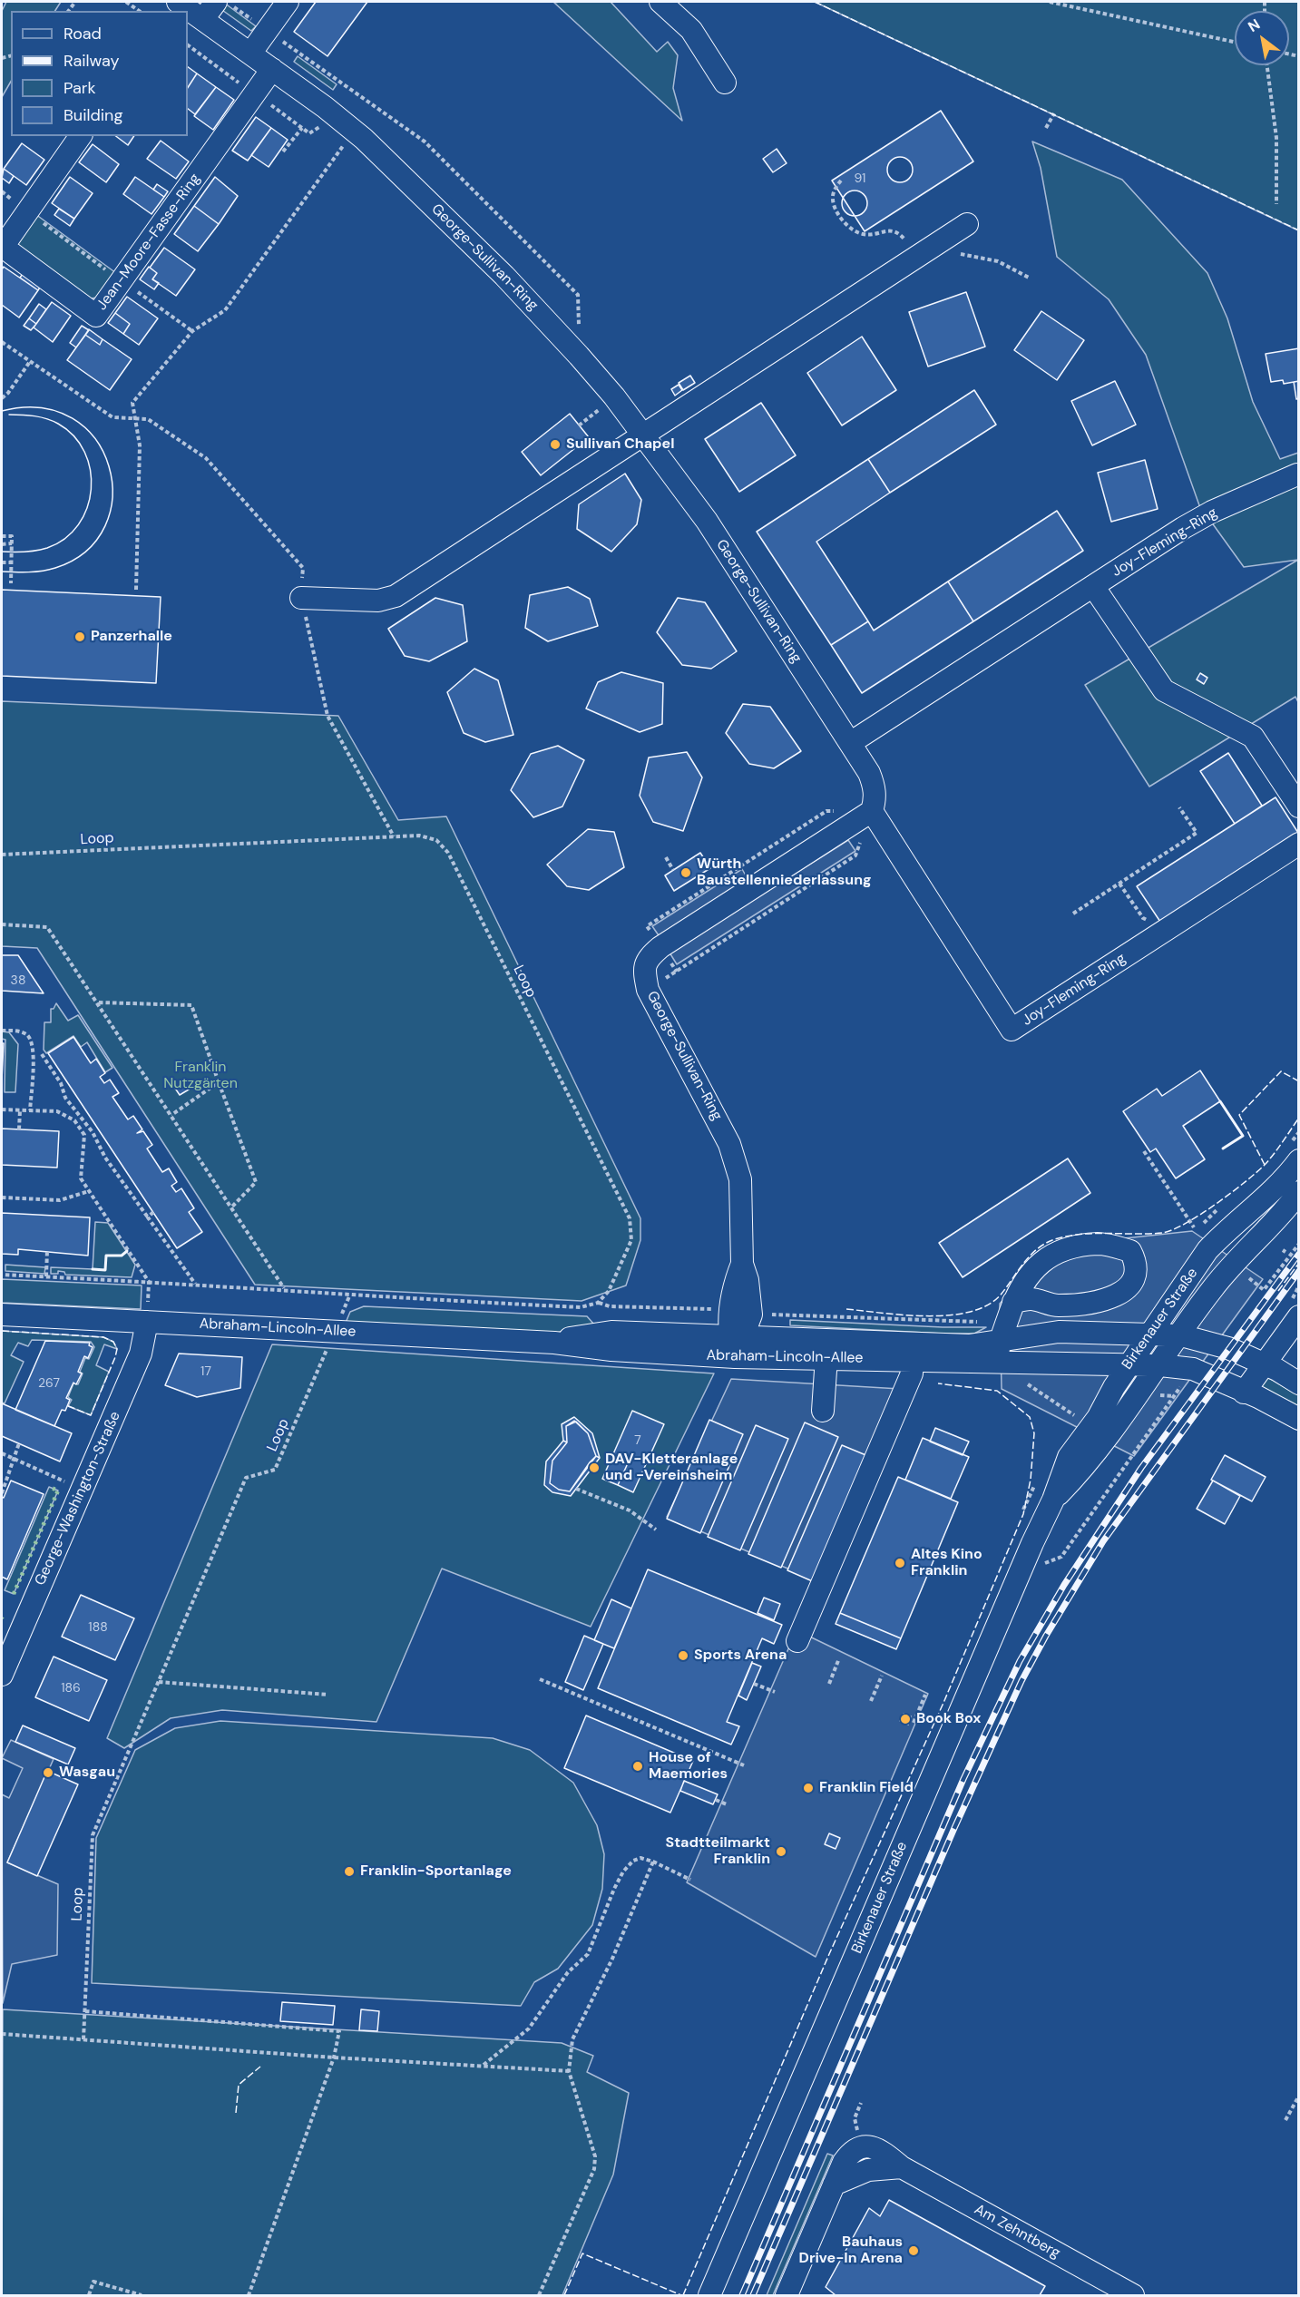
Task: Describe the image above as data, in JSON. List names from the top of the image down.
{
  "streets": {
    "street": [
      "Jean-Moore-Fasse-Ring",
      "George-Sullivan-Ring",
      "Joy-Fleming-Ring",
      "Birkenauer Straße",
      "Abraham-Lincoln-Allee",
      "George-Washington-Straße",
      "Am Zehntberg"
    ],
    "path": ["Loop"]
  },
  "crossings": [
    ["Jean-Moore-Fasse-Ring", "George-Sullivan-Ring"],
    ["George-Sullivan-Ring", "Joy-Fleming-Ring"],
    ["George-Sullivan-Ring", "Abraham-Lincoln-Allee"],
    ["Loop", "Abraham-Lincoln-Allee"],
    ["Abraham-Lincoln-Allee", "George-Washington-Straße"]
  ],
  "parks": ["Franklin Nutzgärten"],
  "places": [
    "Sullivan Chapel",
    "Panzerhalle",
    "Würth Baustellenniederlassung",
    "DAV-Kletteranlage und -Vereinsheim",
    "Altes Kino Franklin",
    "Sports Arena",
    "Book Box",
    "House of Maemories",
    "Wasgau",
    "Franklin Field",
    "Stadtteilmarkt Franklin",
    "Franklin-Sportanlage",
    "Bauhaus Drive-In Arena"
  ],
  "house_numbers": [
    "91",
    "38",
    "17",
    "267",
    "7",
    "188",
    "186"
  ],
  "legend": [
    "Road",
    "Railway",
    "Park",
    "Building"
  ],
  "north": "top left"
}
